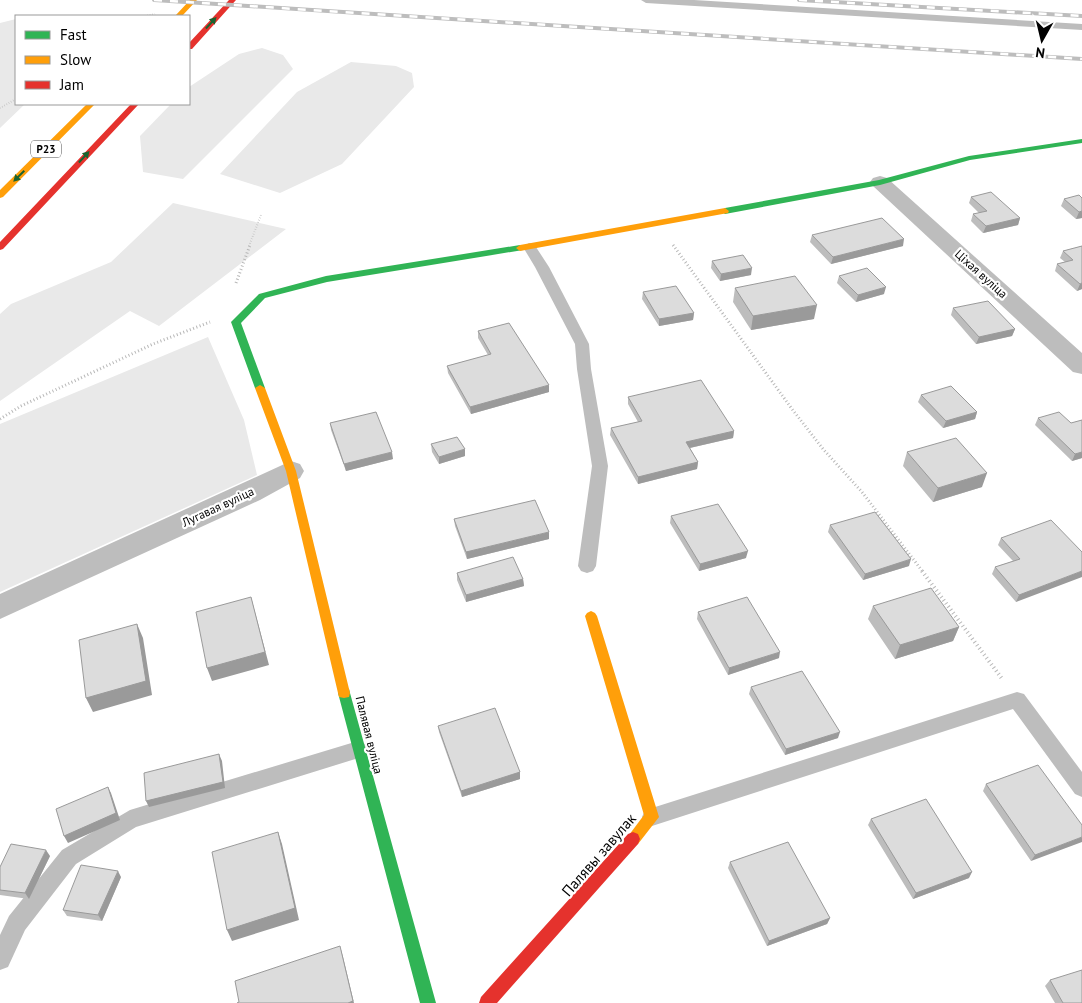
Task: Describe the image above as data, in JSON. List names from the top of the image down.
{
  "streets": {
    "main road": ["Р23", "Палявая вуліца", "Палявы завулак"],
    "street": ["Ціхая вуліца", "Лугавая вуліца"]
  },
  "crossings": [
    ["Лугавая вуліца", "Палявая вуліца"]
  ],
  "legend": ["Fast", "Slow", "Jam"],
  "north": "bottom"
}
